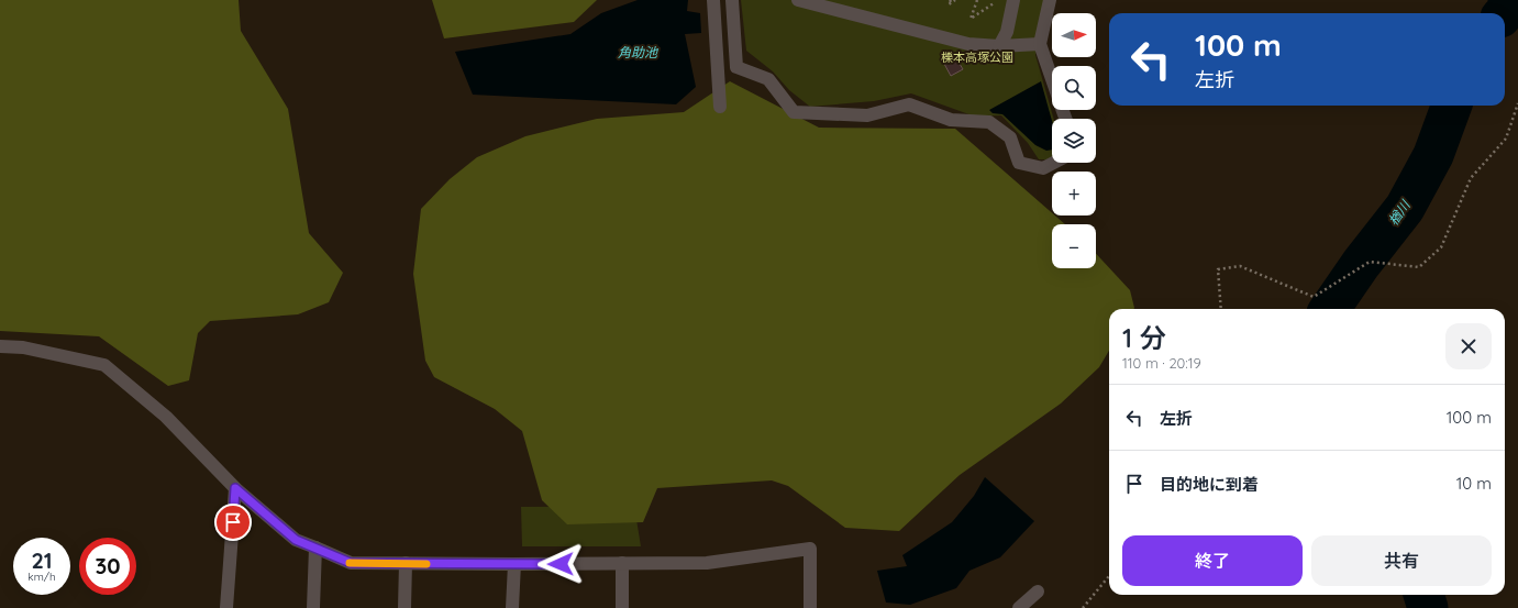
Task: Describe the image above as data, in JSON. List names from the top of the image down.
{
  "water": ["角助池", "楢川"],
  "parks": ["櫟本高塚公園"],
  "north": "right",
  "page": {
    "map_buttons": ["+", "−"],
    "turn": ["100 m", "左折"],
    "heading": ["1 分", "110 m · 20:19"],
    "list": [
      {
        "name": "左折",
        "value": "100 m"
      },
      {
        "name": "目的地に到着",
        "value": "10 m"
      }
    ],
    "buttons": ["終了", "共有"],
    "speed": "21 km/h",
    "limit": "30"
  }
}
